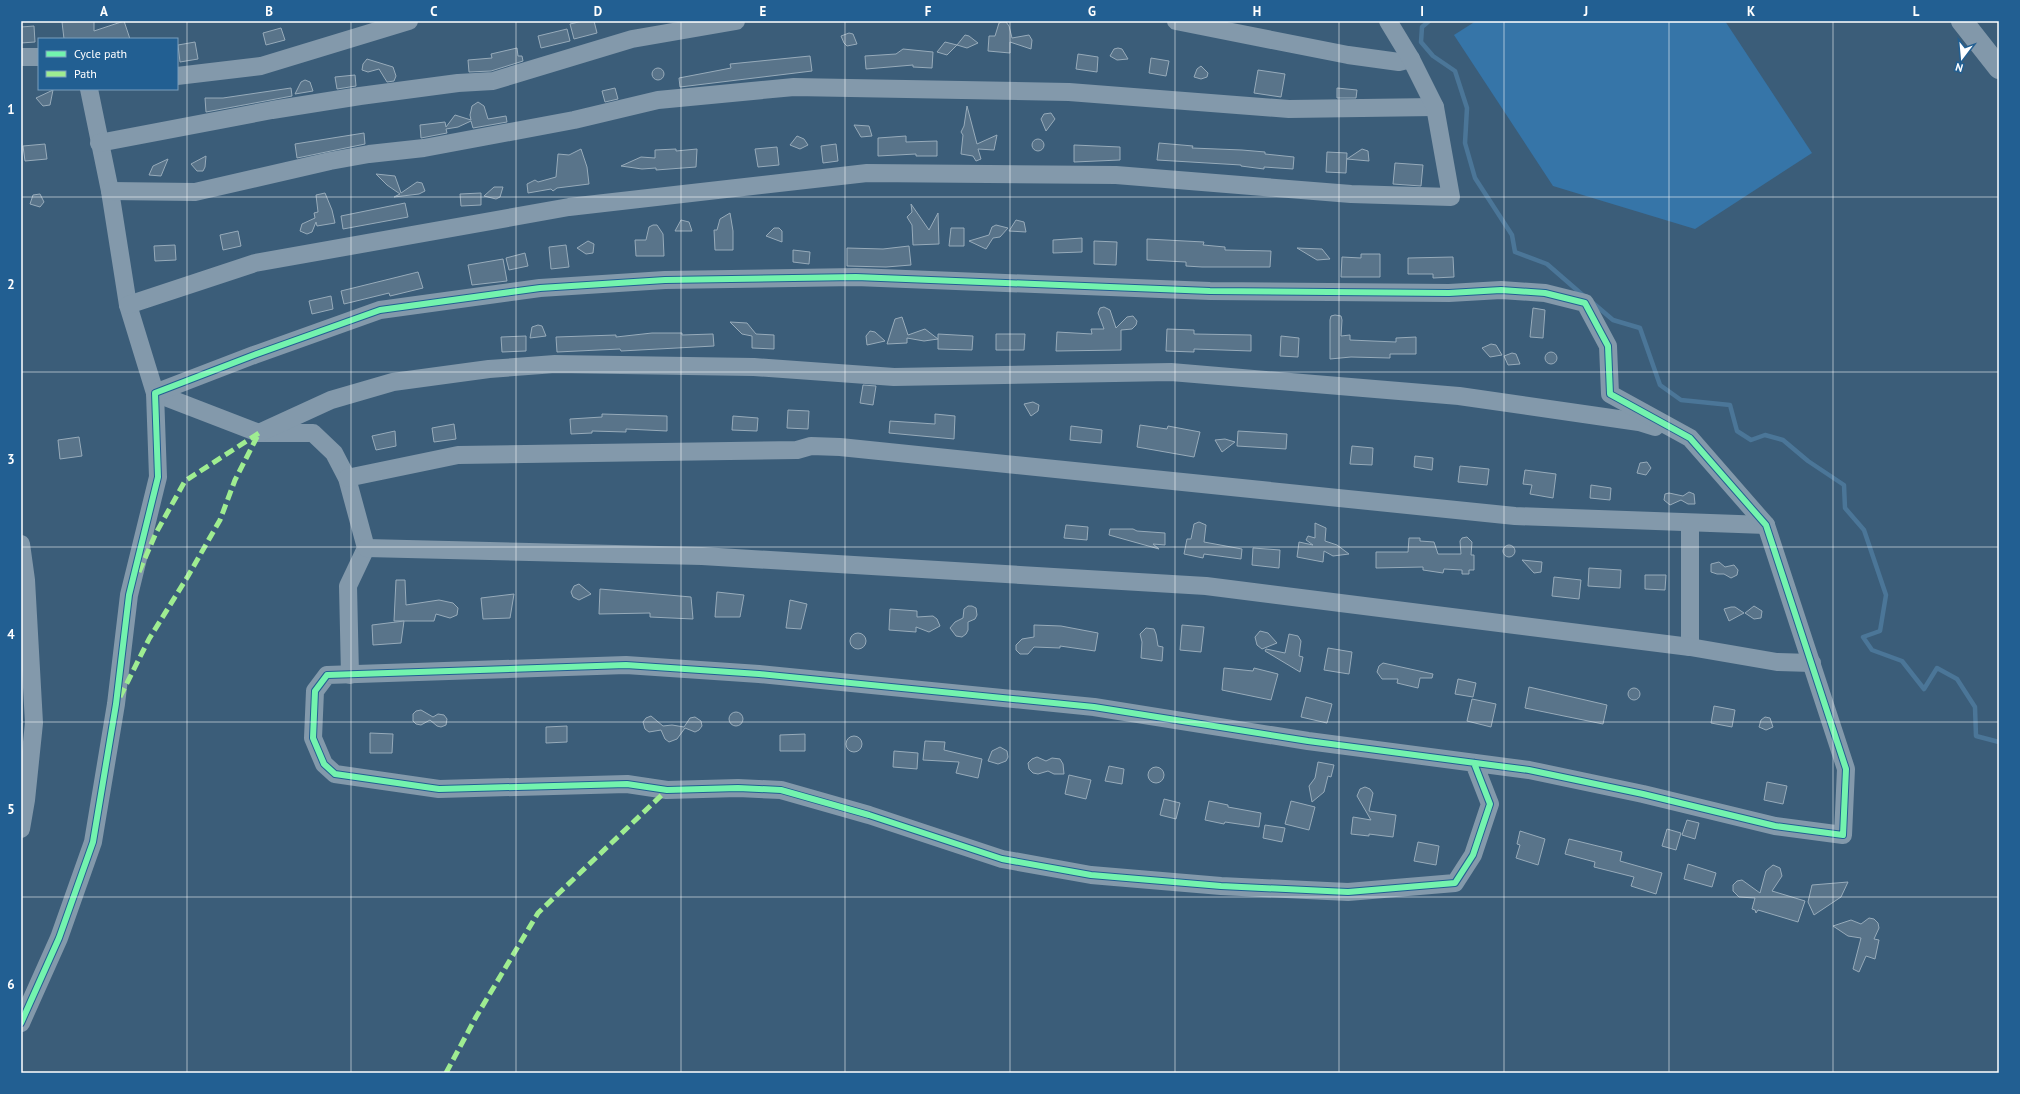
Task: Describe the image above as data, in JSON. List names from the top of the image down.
{
  "legend": ["Cycle path", "Path"],
  "north": "bottom",
  "grid": {
    "columns": [
      "A",
      "B",
      "C",
      "D",
      "E",
      "F",
      "G",
      "H",
      "I",
      "J",
      "K",
      "L"
    ],
    "rows": [
      "1",
      "2",
      "3",
      "4",
      "5",
      "6"
    ]
  }
}
